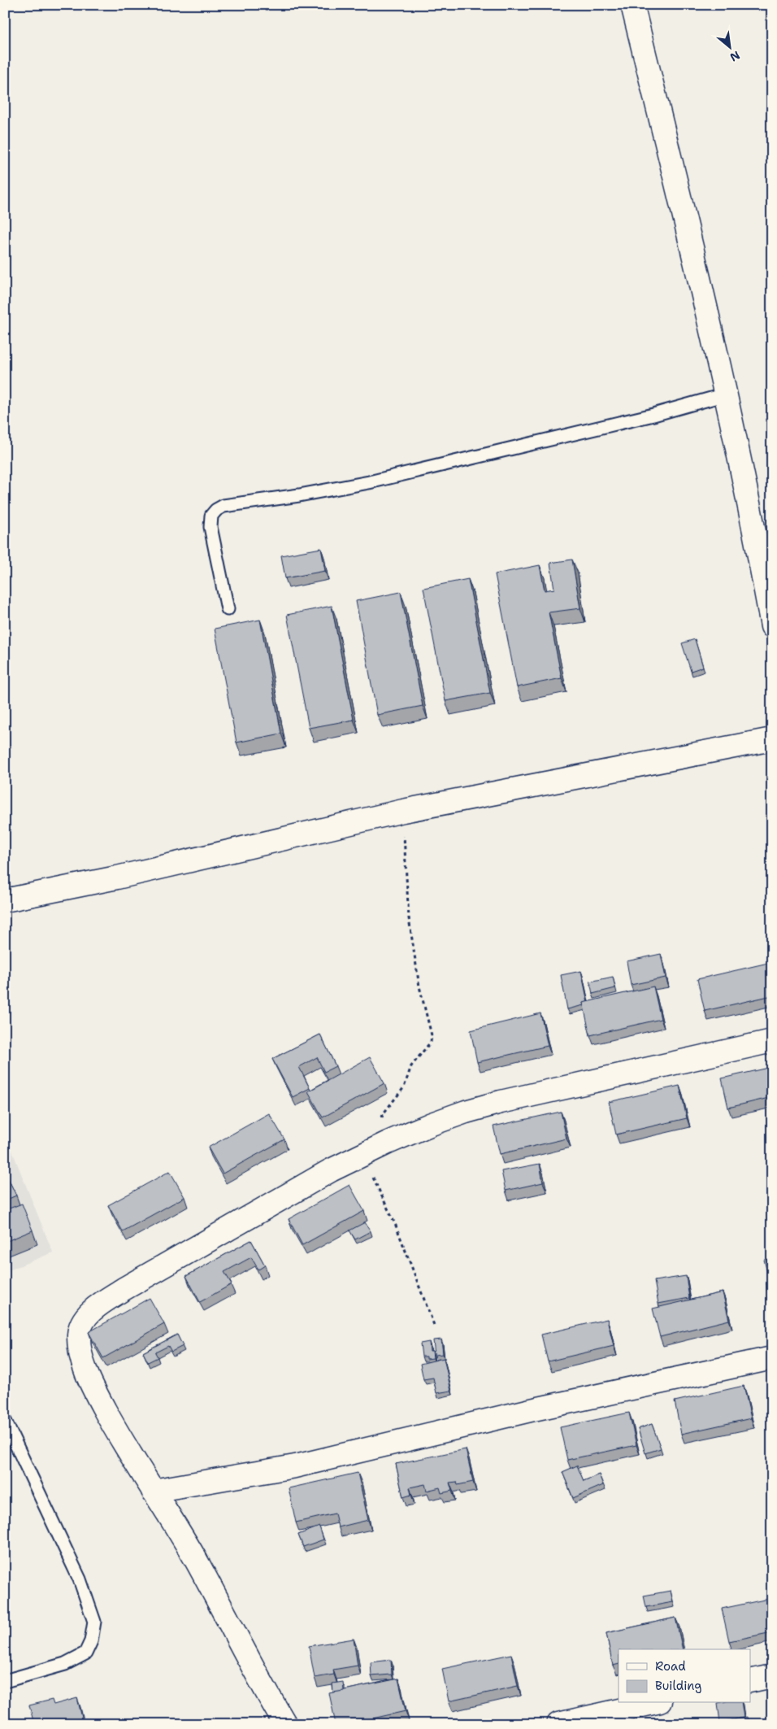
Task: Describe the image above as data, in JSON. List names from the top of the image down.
{
  "legend": ["Road", "Building"],
  "north": "bottom right"
}
